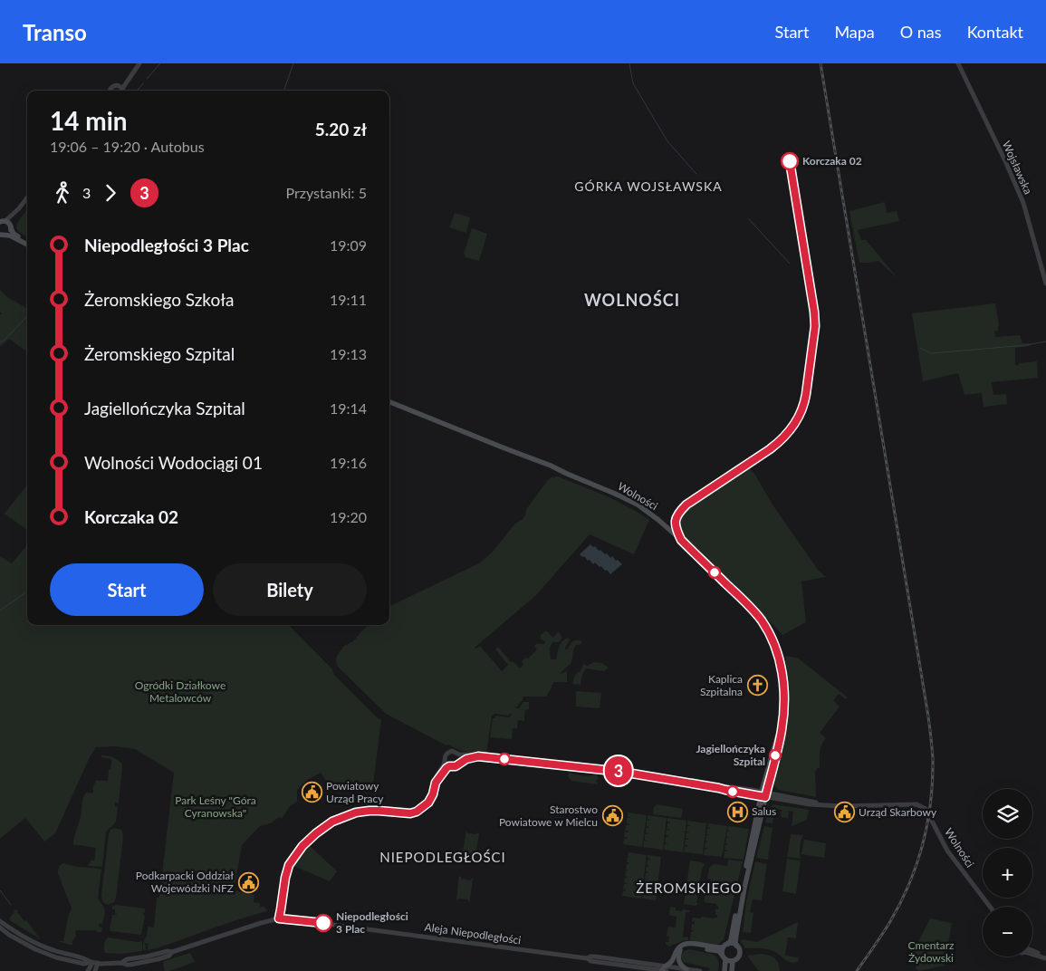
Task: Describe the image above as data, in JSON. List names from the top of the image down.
{
  "streets": {
    "main road": ["Wolności"],
    "street": ["Wojsławska", "Aleja Niepodległości"]
  },
  "districts": [
    "GÓRKA WOJSŁAWSKA",
    "WOLNOŚCI",
    "NIEPODLEGŁOŚCI",
    "ŻEROMSKIEGO"
  ],
  "parks": ["Ogródki Działkowe Metalowców", "Park Leśny \"Góra Cyranowska\"", "Cmentarz Żydowski"],
  "places": {
    "other": ["Korczaka 02", "Jagiellończyka Szpital", "Niepodległości 3 Plac"],
    "church": ["Kaplica Szpitalna"],
    "public building": [
      "Powiatowy Urząd Pracy",
      "Urząd Skarbowy",
      "Starostwo Powiatowe w Mielcu",
      "Podkarpacki Oddział Wojewódzki NFZ"
    ],
    "hospital": ["Salus"]
  },
  "lines": ["bus line 3"],
  "page": {
    "header": "Transo",
    "nav": [
      "Start",
      "Mapa",
      "O nas",
      "Kontakt"
    ],
    "on_map": "3",
    "heading": ["14 min", "19:06 – 19:20 · Autobus", "5.20 zł"],
    "legs": ["3", "3", "Przystanki: 5"],
    "list": [
      {
        "name": "Niepodległości 3 Plac",
        "value": "19:09"
      },
      {
        "name": "Żeromskiego Szkoła",
        "value": "19:11"
      },
      {
        "name": "Żeromskiego Szpital",
        "value": "19:13"
      },
      {
        "name": "Jagiellończyka Szpital",
        "value": "19:14"
      },
      {
        "name": "Wolności Wodociągi 01",
        "value": "19:16"
      },
      {
        "name": "Korczaka 02",
        "value": "19:20"
      }
    ],
    "buttons": ["Start", "Bilety"],
    "map_buttons": ["+", "−"]
  }
}
